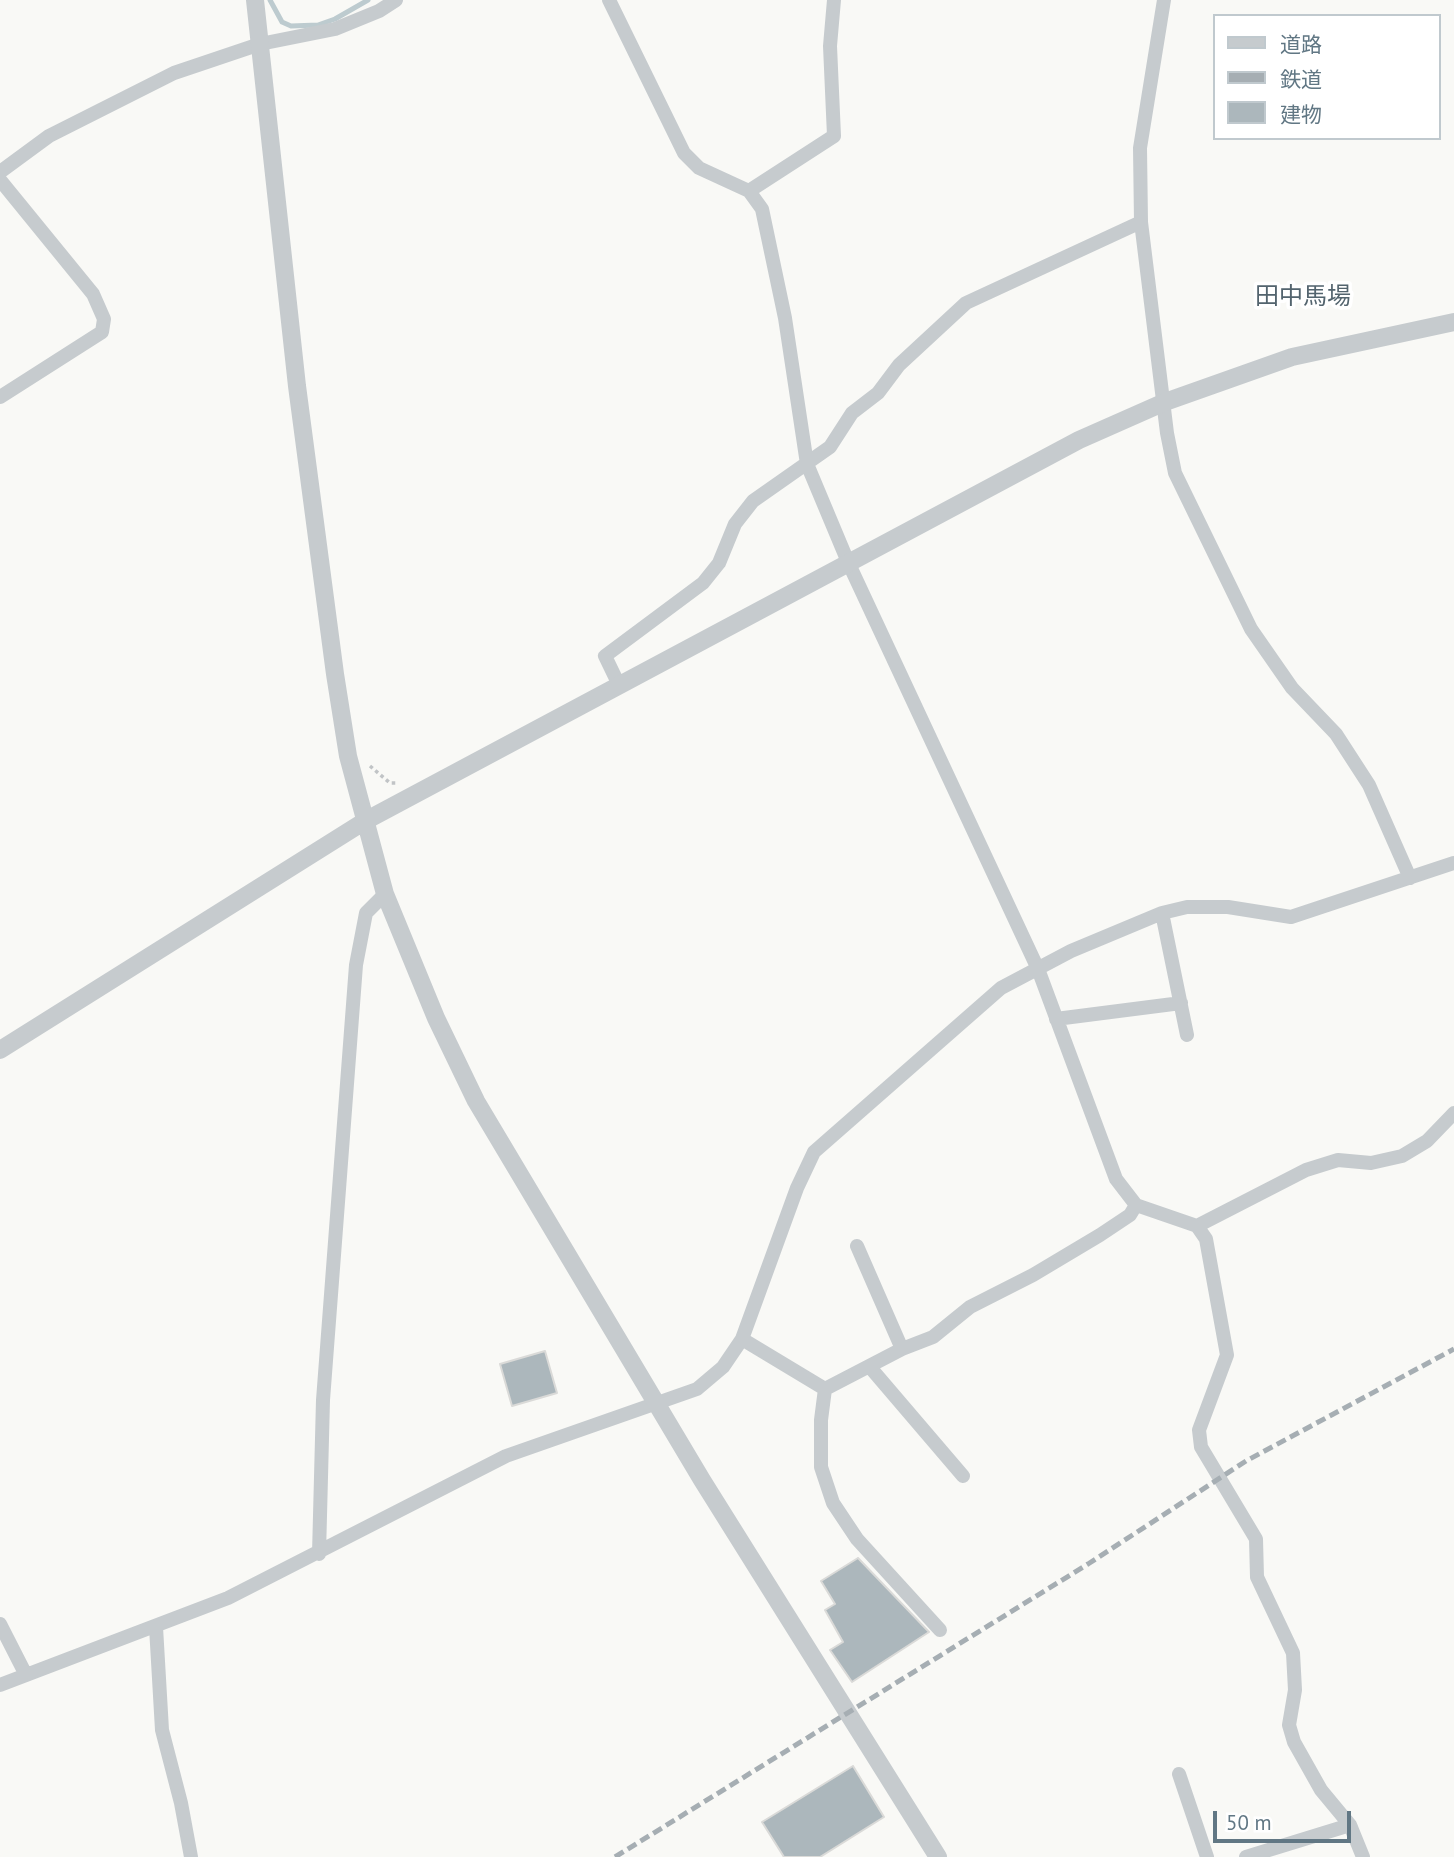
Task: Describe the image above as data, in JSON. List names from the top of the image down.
{
  "districts": ["田中馬場"],
  "legend": ["道路", "鉄道", "建物"],
  "scale_bar": "50 m"
}
